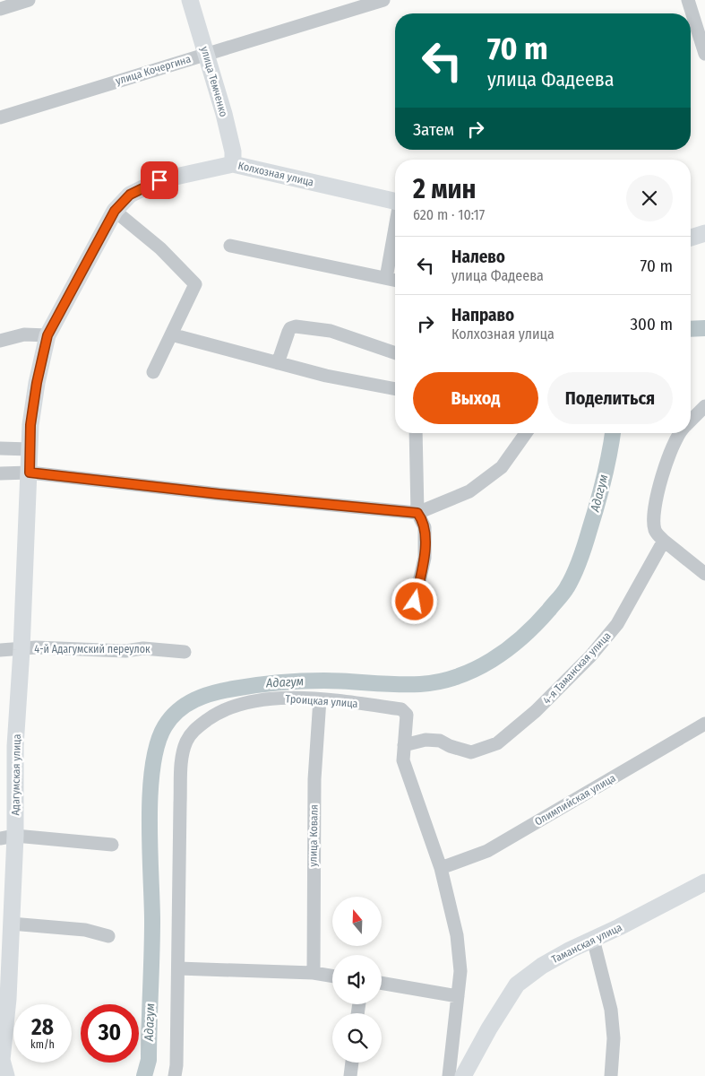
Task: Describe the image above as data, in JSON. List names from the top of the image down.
{
  "streets": {
    "main road": [
      "улица Темченко",
      "Колхозная улица",
      "Адагумская улица",
      "Таманская улица"
    ],
    "street": [
      "улица Кочергина",
      "4-й Адагумский переулок",
      "4-я Таманская улица",
      "Троицкая улица",
      "Олимпийская улица",
      "улица Коваля"
    ]
  },
  "crossings": [
    ["улица Кочергина", "улица Темченко"],
    ["улица Темченко", "Колхозная улица"],
    ["Колхозная улица", "Адагумская улица"],
    ["4-й Адагумский переулок", "Адагумская улица"],
    ["4-я Таманская улица", "Троицкая улица"],
    ["Троицкая улица", "Олимпийская улица"],
    ["Троицкая улица", "улица Коваля"]
  ],
  "water": ["Адагум"],
  "north": "top",
  "page": {
    "turn": ["70 m", "улица Фадеева"],
    "then": "Затем",
    "heading": ["2 мин", "620 m · 10:17"],
    "list": [
      {
        "name": "Налево",
        "note": "улица Фадеева",
        "value": "70 m"
      },
      {
        "name": "Направо",
        "note": "Колхозная улица",
        "value": "300 m"
      }
    ],
    "buttons": ["Выход", "Поделиться"],
    "speed": "28 km/h",
    "limit": "30"
  }
}
